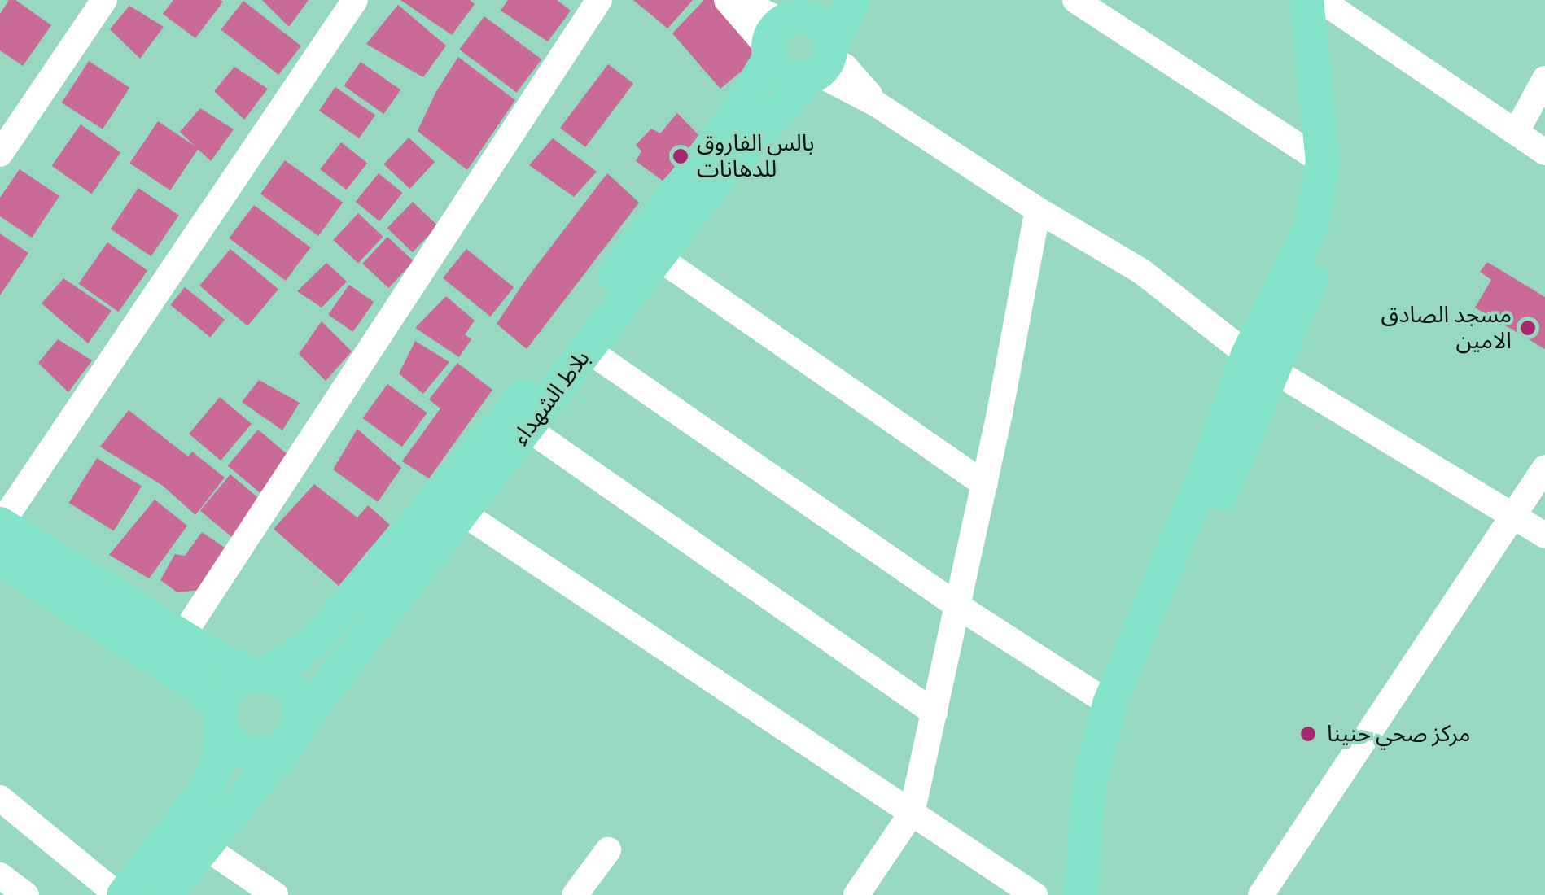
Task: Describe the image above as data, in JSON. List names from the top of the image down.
{
  "streets": {
    "main road": ["بلاط الشهداء"]
  },
  "places": ["بالس الفاروق للدهانات", "مسجد الصادق الامين", "مركز صحي حنينا"]
}
